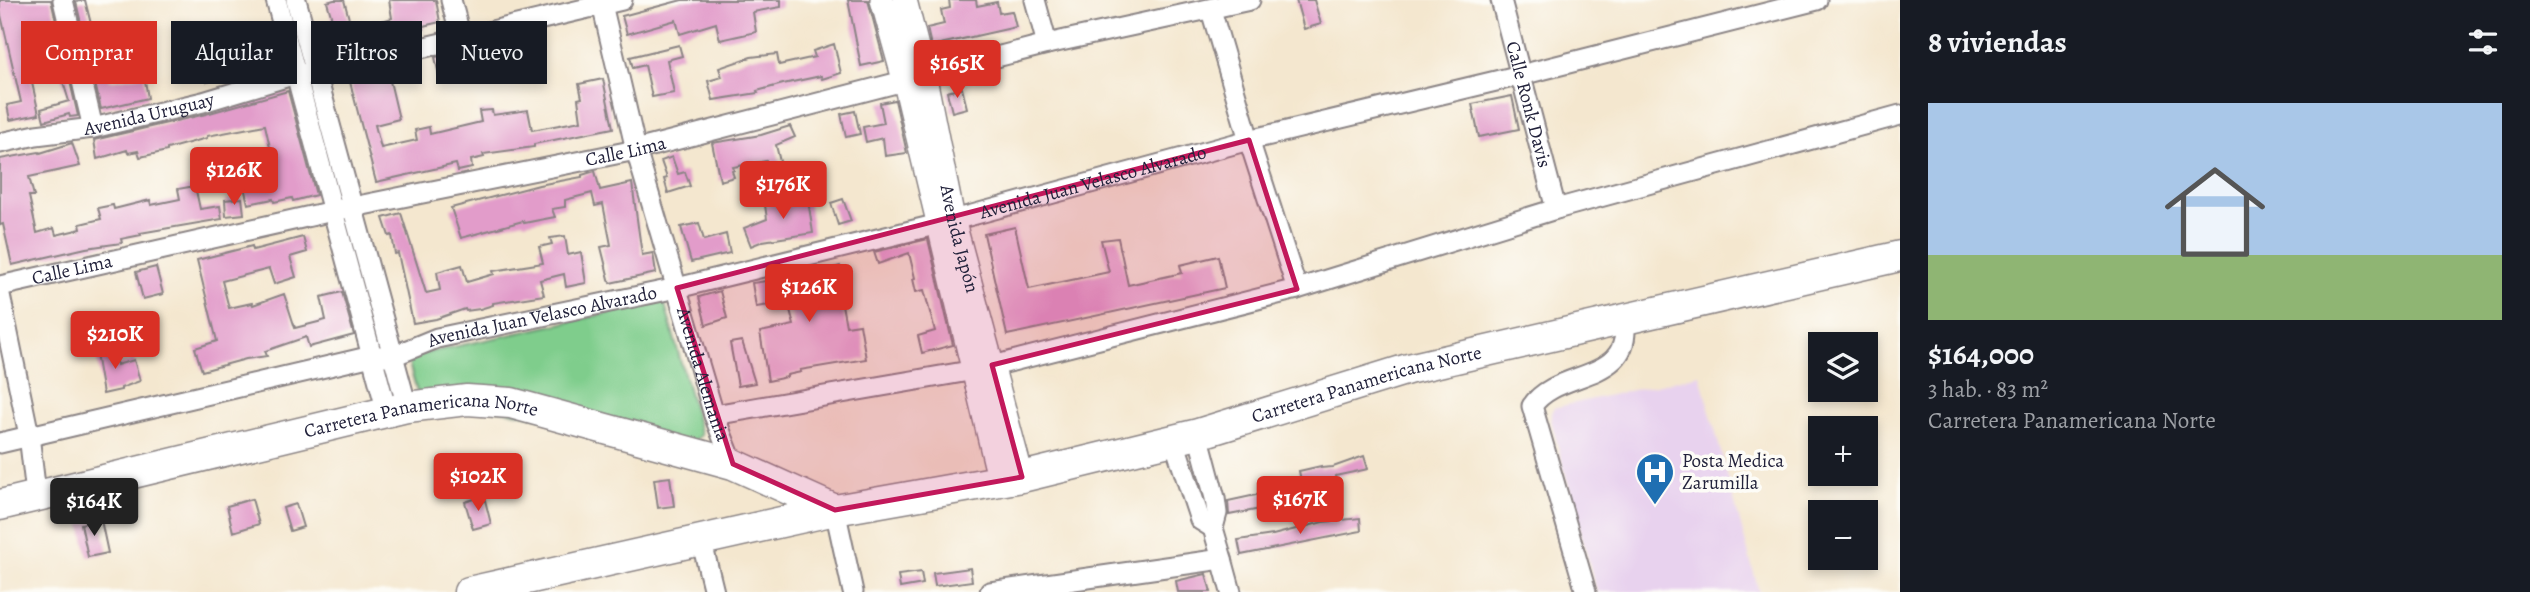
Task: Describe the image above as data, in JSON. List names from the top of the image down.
{
  "streets": {
    "main road": ["Carretera Panamericana Norte"],
    "street": [
      "Calle Ronk Davis",
      "Avenida Uruguay",
      "Calle Lima",
      "Avenida Juan Velasco Alvarado",
      "Avenida Alemania"
    ]
  },
  "crossings": [
    ["Calle Ronk Davis", "Avenida Juan Velasco Alvarado"],
    ["Avenida Uruguay", "Avenida Alemania"],
    ["Calle Lima", "Avenida Alemania"],
    ["Avenida Juan Velasco Alvarado", "Avenida Alemania"],
    ["Avenida Alemania", "Carretera Panamericana Norte"]
  ],
  "places": {
    "hospital": ["Posta Medica Zarumilla"]
  },
  "page": {
    "heading": "8 viviendas",
    "chip": [
      "Comprar",
      "Alquilar",
      "Filtros",
      "Nuevo"
    ],
    "price": [
      "$165K",
      "$126K",
      "$176K",
      "$126K",
      "$210K",
      "$102K",
      "$167K",
      "$164K"
    ],
    "list": [
      {
        "name": "$164,000",
        "note": "3 hab. · 83 m² · Carretera Panamericana Norte"
      }
    ],
    "map_buttons": ["+", "−"]
  }
}
